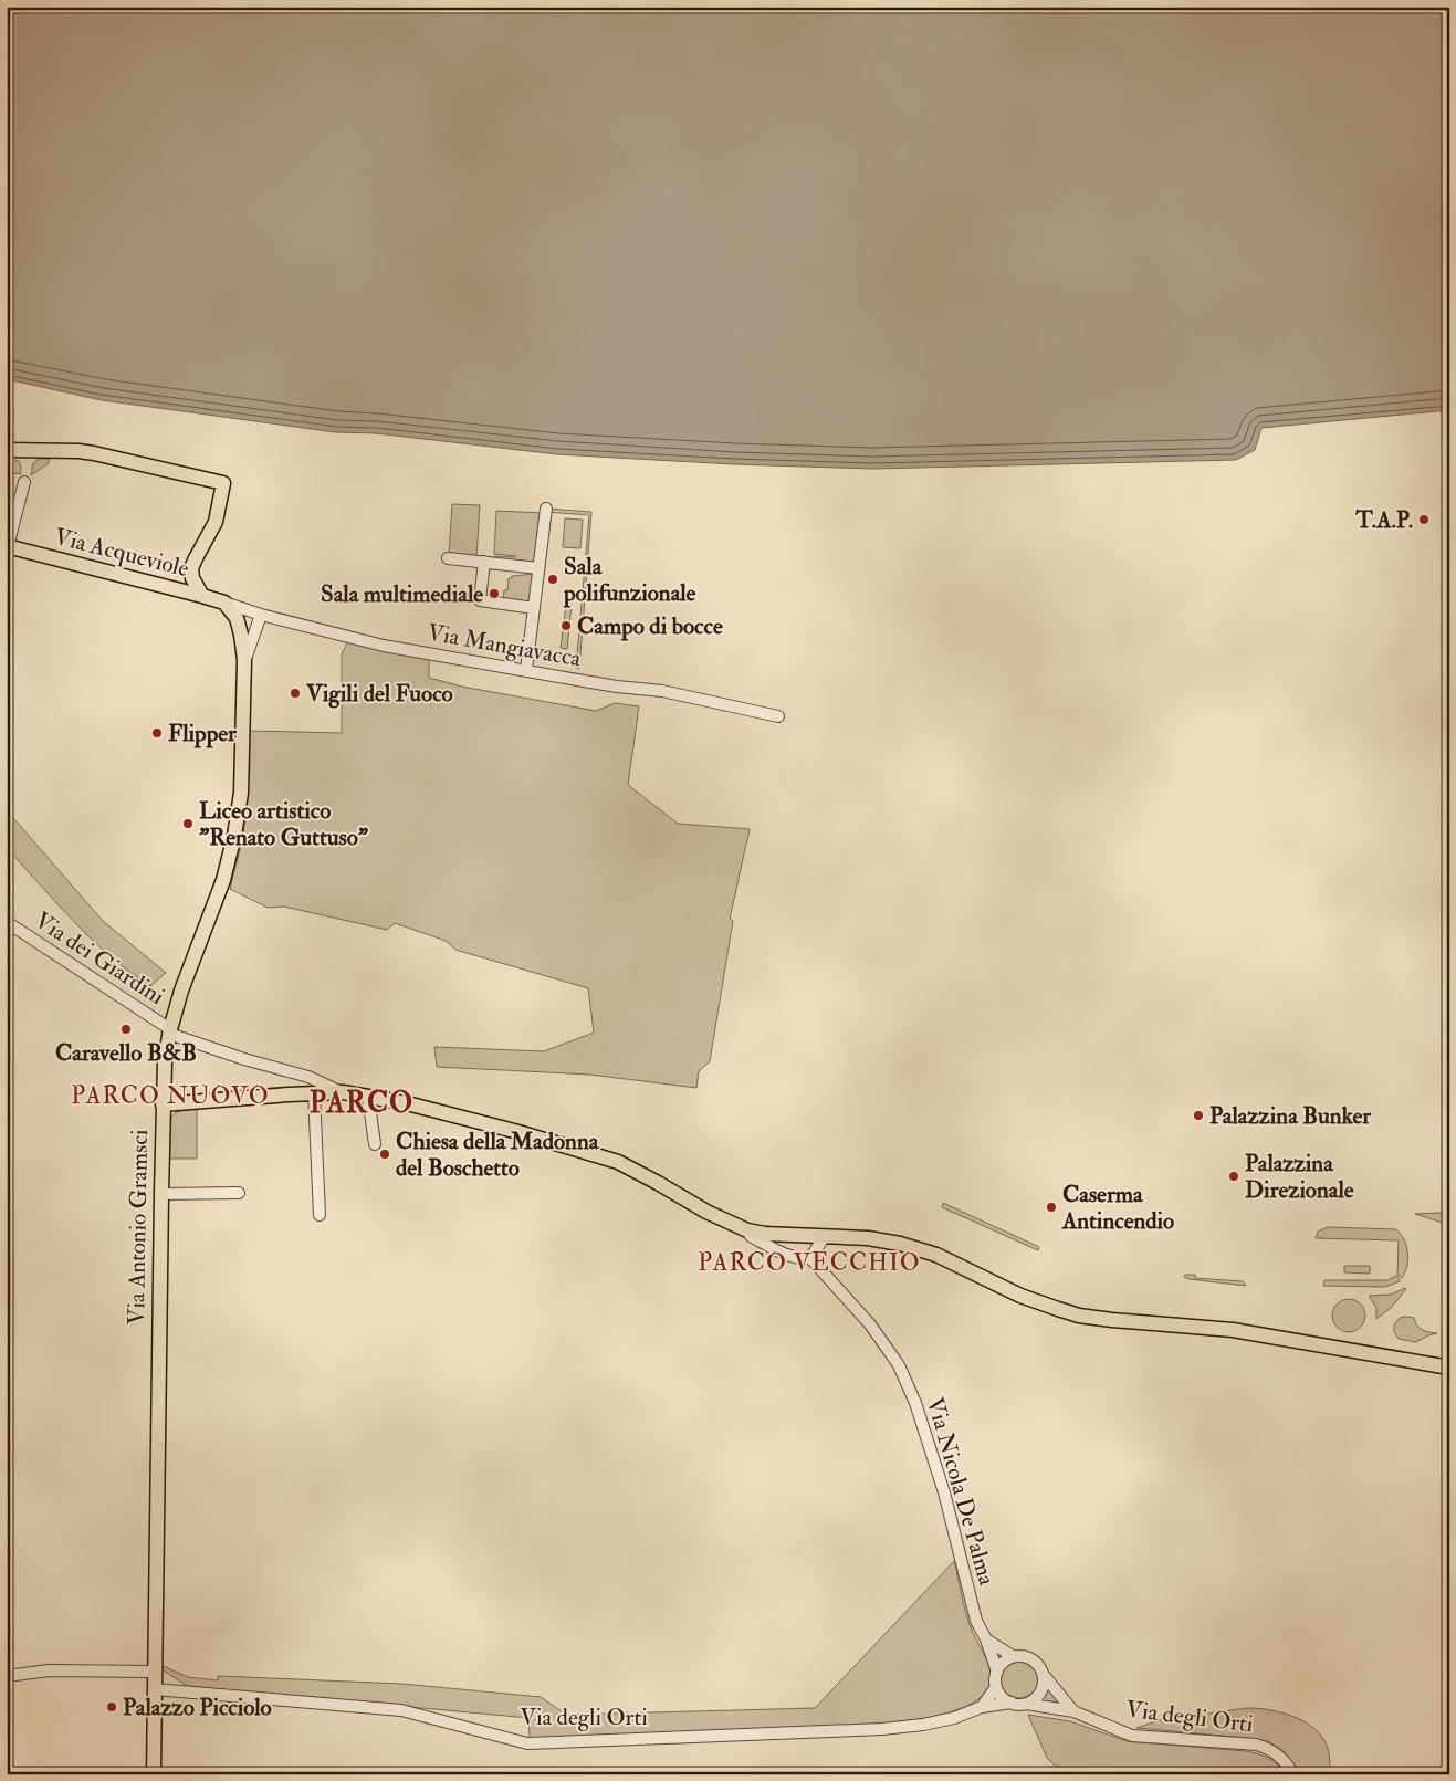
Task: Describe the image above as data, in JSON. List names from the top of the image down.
{
  "streets": {
    "main road": ["Via Acqueviole", "Via Antonio Gramsci"],
    "street": [
      "Via Mangiavacca",
      "Via dei Giardini",
      "Via Nicola De Palma",
      "Via degli Orti"
    ]
  },
  "crossings": [
    ["Via Acqueviole", "Via Mangiavacca"],
    ["Via Acqueviole", "Via Antonio Gramsci"],
    ["Via Mangiavacca", "Via Antonio Gramsci"],
    ["Via dei Giardini", "Via Antonio Gramsci"],
    ["Via Antonio Gramsci", "Via degli Orti"],
    ["Via Nicola De Palma", "Via degli Orti"]
  ],
  "districts": ["PARCO NUOVO", "PARCO", "PARCO VECCHIO"],
  "places": [
    "T.A.P.",
    "Sala polifunzionale",
    "Sala multimediale",
    "Campo di bocce",
    "Vigili del Fuoco",
    "Flipper",
    "Liceo artistico \"Renato Guttuso\"",
    "Caravello B&B",
    "Palazzina Bunker",
    "Chiesa della Madonna del Boschetto",
    "Palazzina Direzionale",
    "Caserma Antincendio",
    "Palazzo Picciolo"
  ]
}
